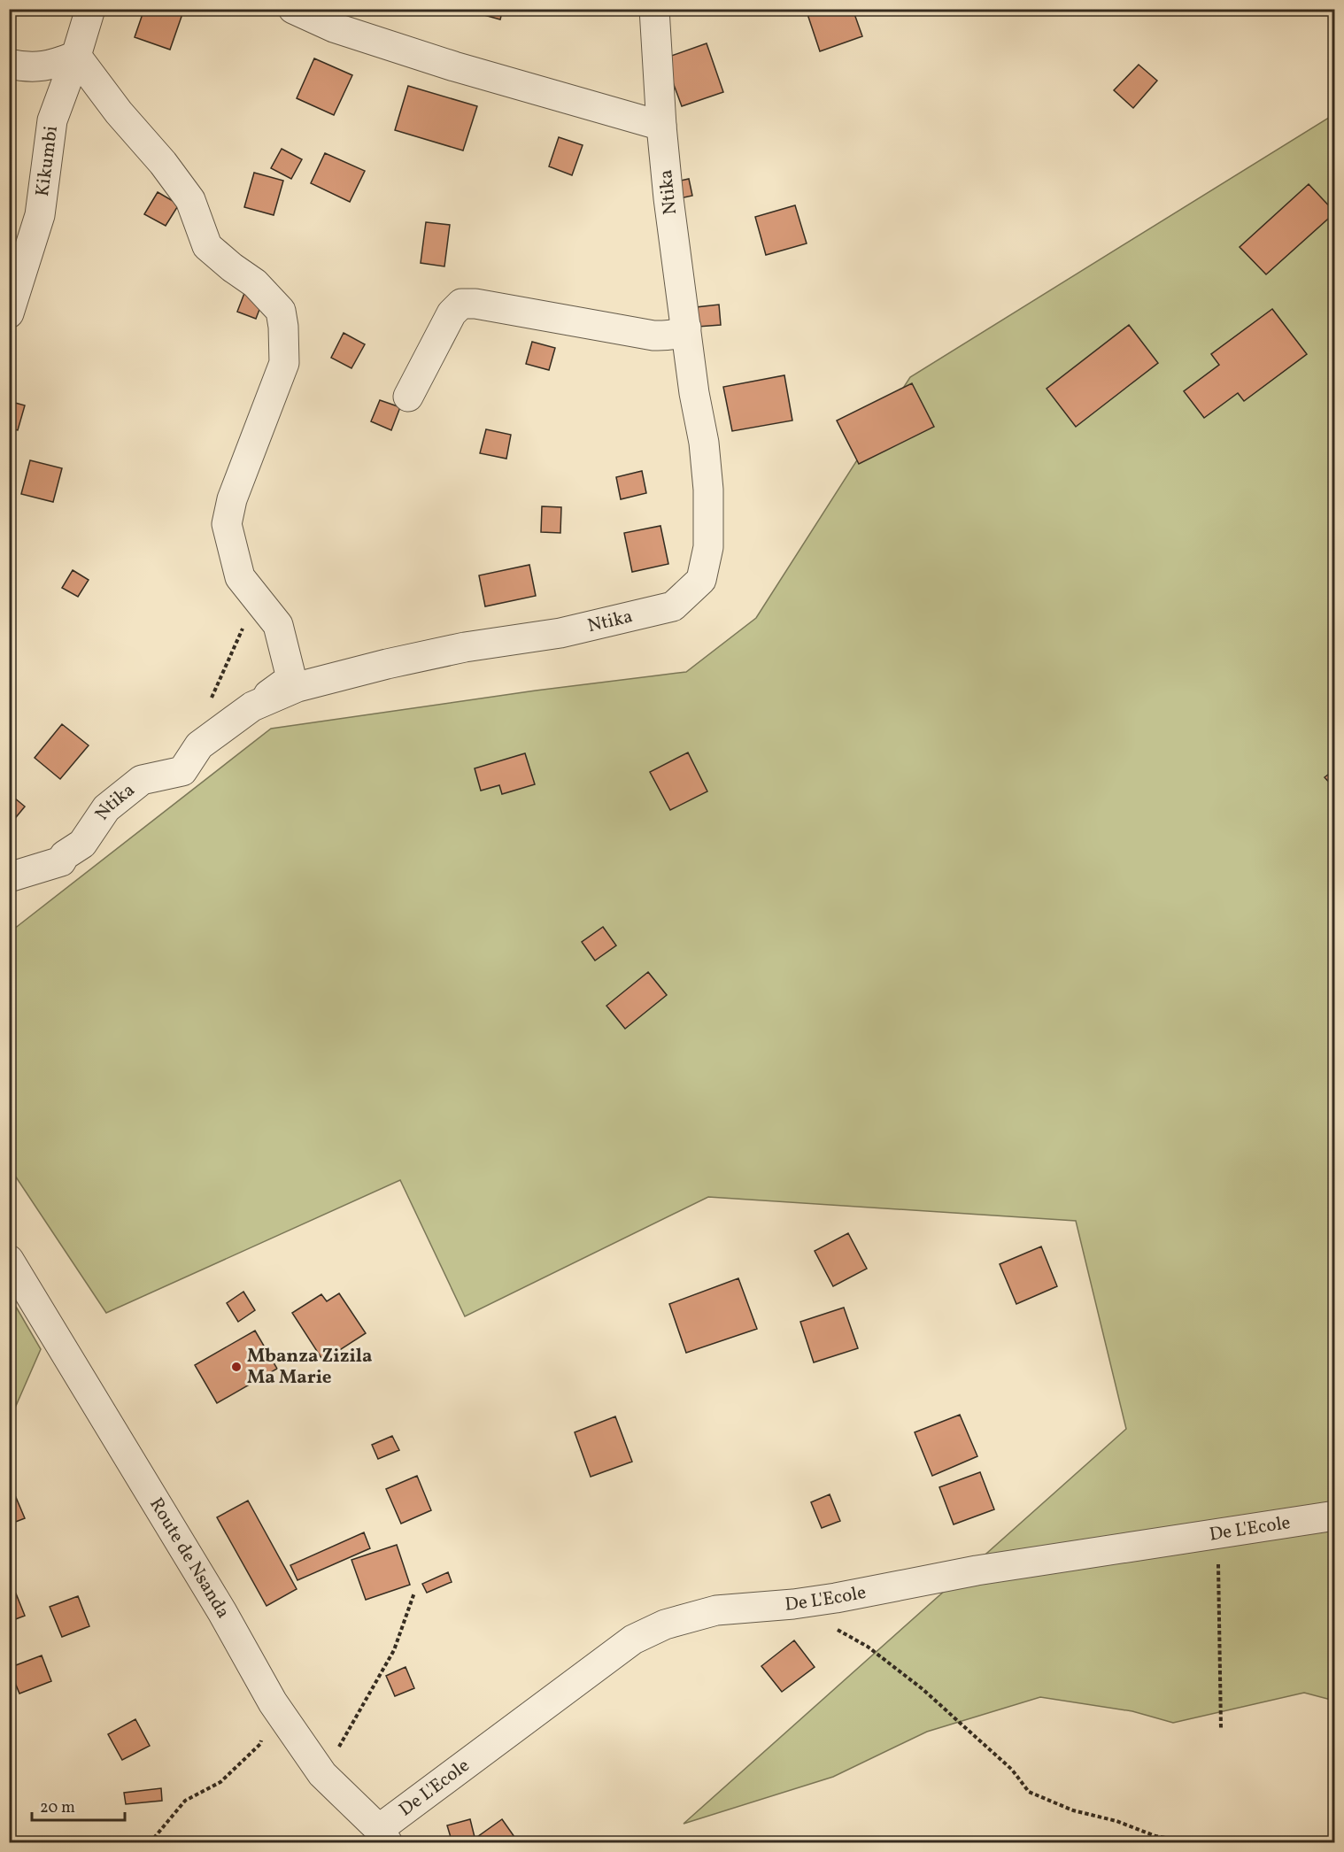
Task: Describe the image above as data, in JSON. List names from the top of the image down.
{
  "streets": {
    "street": [
      "Kikumbi",
      "Ntika",
      "De L'Ecole",
      "Route de Nsanda"
    ]
  },
  "crossings": [
    ["De L'Ecole", "Route de Nsanda"]
  ],
  "places": ["Mbanza Zizila Ma Marie"],
  "scale_bar": "20 m"
}
